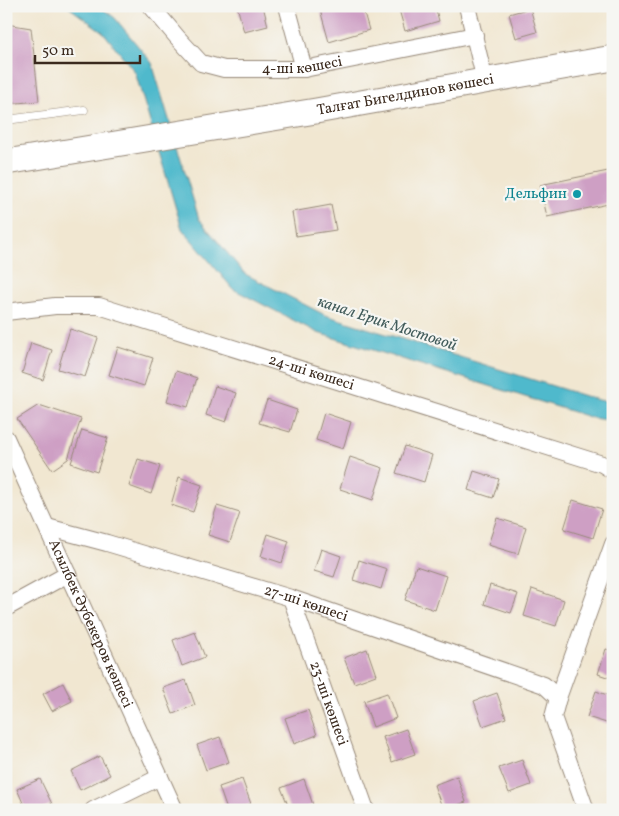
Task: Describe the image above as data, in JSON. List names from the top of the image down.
{
  "streets": {
    "main road": ["Талғат Бигелдинов көшесі"],
    "street": [
      "4-ші көшесі",
      "24-ші көшесі",
      "27-ші көшесі",
      "Асылбек Әубекеров көшесі",
      "23-ші көшесі"
    ]
  },
  "crossings": [
    ["27-ші көшесі", "Асылбек Әубекеров көшесі"],
    ["27-ші көшесі", "23-ші көшесі"]
  ],
  "water": ["канал Ерик Мостовой"],
  "places": ["Дельфин"],
  "scale_bar": "50 m"
}
